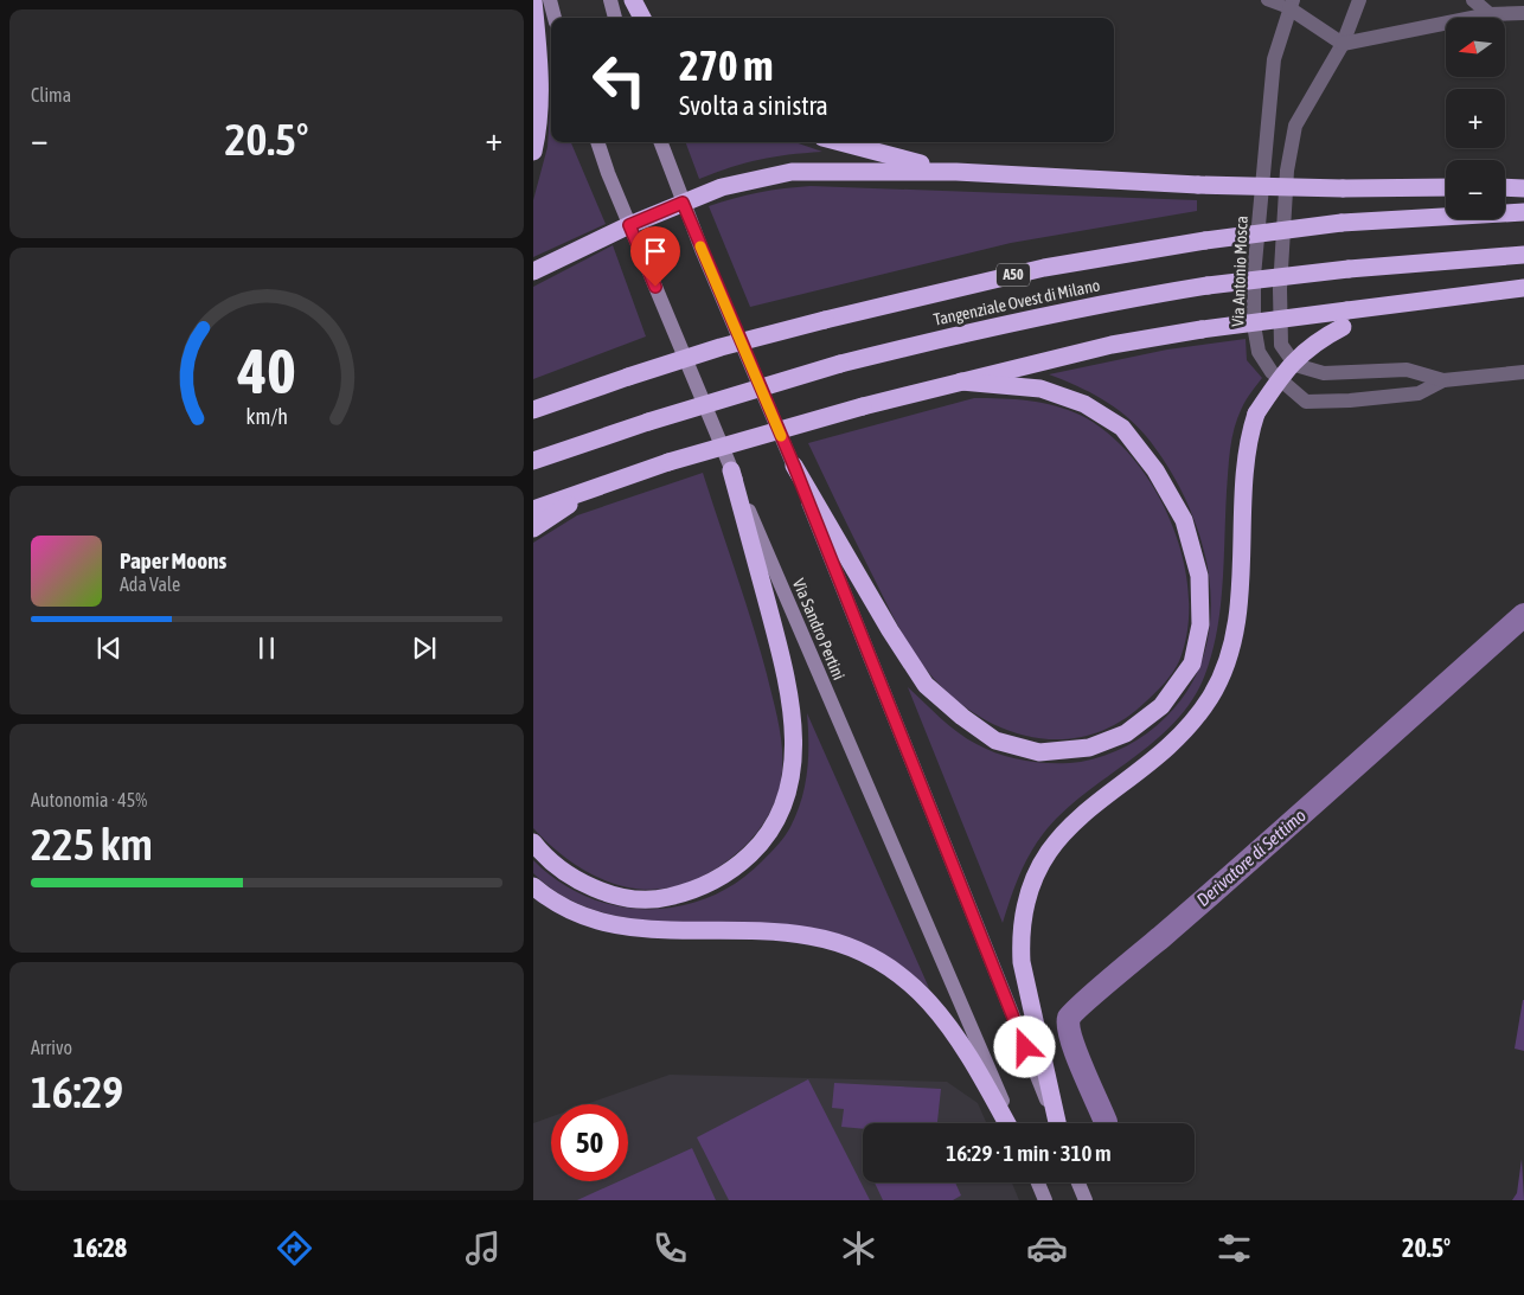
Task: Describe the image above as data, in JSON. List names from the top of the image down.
{
  "streets": {
    "highway": ["A50", "Tangenziale Ovest di Milano"],
    "main road": ["Via Sandro Pertini"],
    "street": ["Via Antonio Mosca"]
  },
  "water": ["Derivatore di Settimo"],
  "north": "left",
  "page": {
    "tile": [
      "Clima",
      ["Autonomia · 45%", "225 km"],
      ["Arrivo", "16:29"]
    ],
    "map_buttons": ["+", "−"],
    "turn": ["270 m", "Svolta a sinistra"],
    "heat": ["−", "20.5°", "+"],
    "song": ["Paper Moons", "Ada Vale"],
    "limit": "50",
    "trip": "16:29 · 1 min · 310 m",
    "tabs": ["16:28", "20.5°"],
    "gauge": ["40", "km/h"]
  }
}
